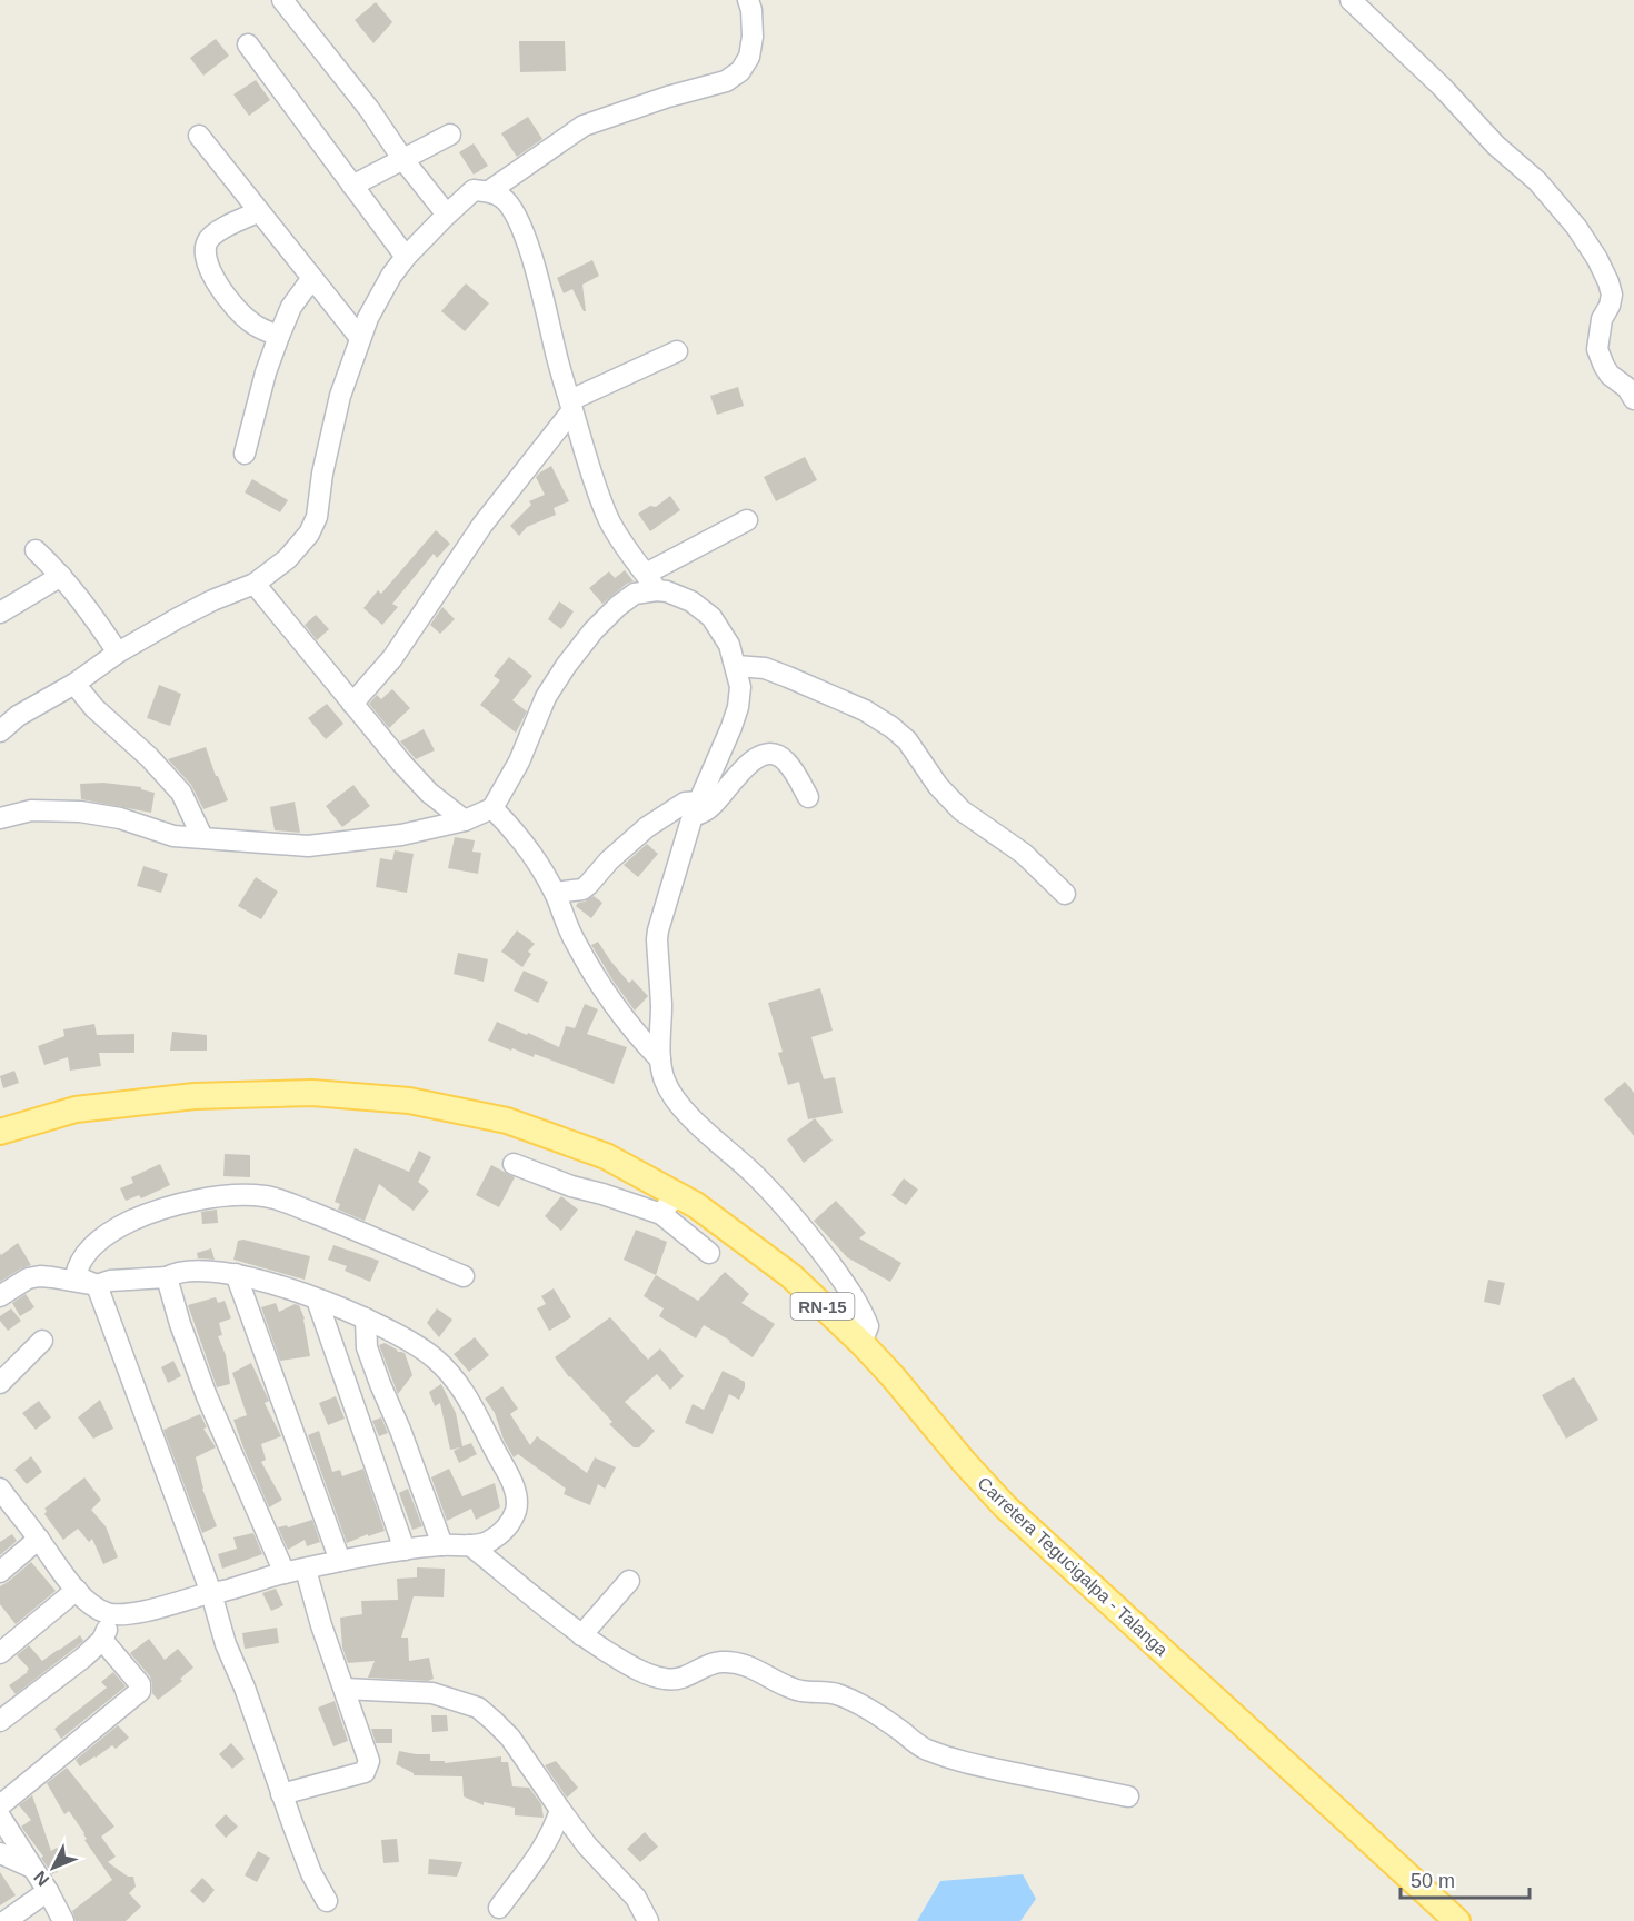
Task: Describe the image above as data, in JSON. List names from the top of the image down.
{
  "streets": {
    "main road": ["RN-15", "Carretera Tegucigalpa - Talanga"]
  },
  "scale_bar": "50 m",
  "north": "bottom left"
}
